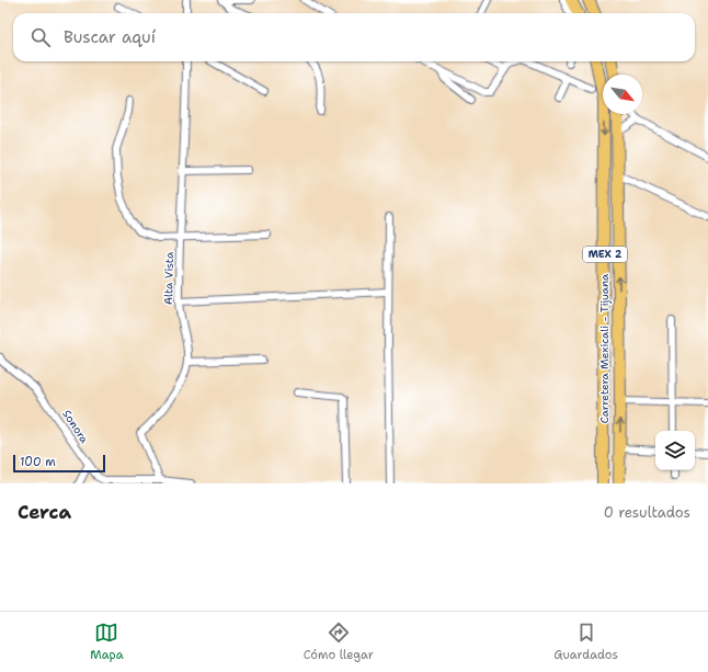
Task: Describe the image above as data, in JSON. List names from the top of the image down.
{
  "streets": {
    "main road": ["MEX 2", "Carretera Mexicali - Tijuana"],
    "street": ["Alta Vista", "Sonora"]
  },
  "crossings": [
    ["Alta Vista", "Sonora"]
  ],
  "scale_bar": "100 m",
  "north": "bottom right",
  "page": {
    "search": "Buscar aquí",
    "scale": "100 m",
    "heading": ["Cerca", "0 resultados"],
    "nav": ["Mapa", "Cómo llegar", "Guardados"]
  }
}
